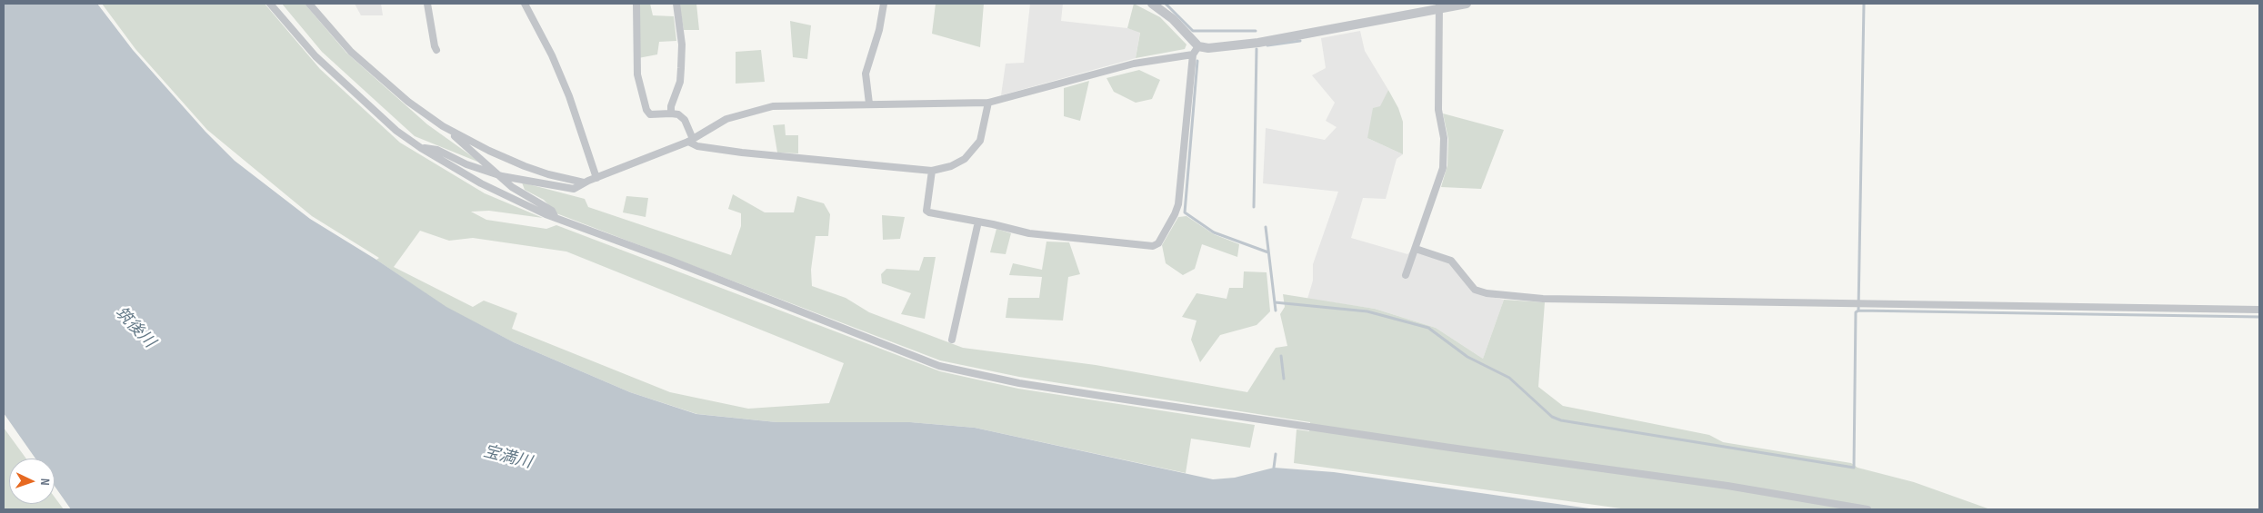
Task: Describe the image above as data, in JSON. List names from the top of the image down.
{
  "water": ["筑後川", "宝満川"],
  "north": "right"
}
